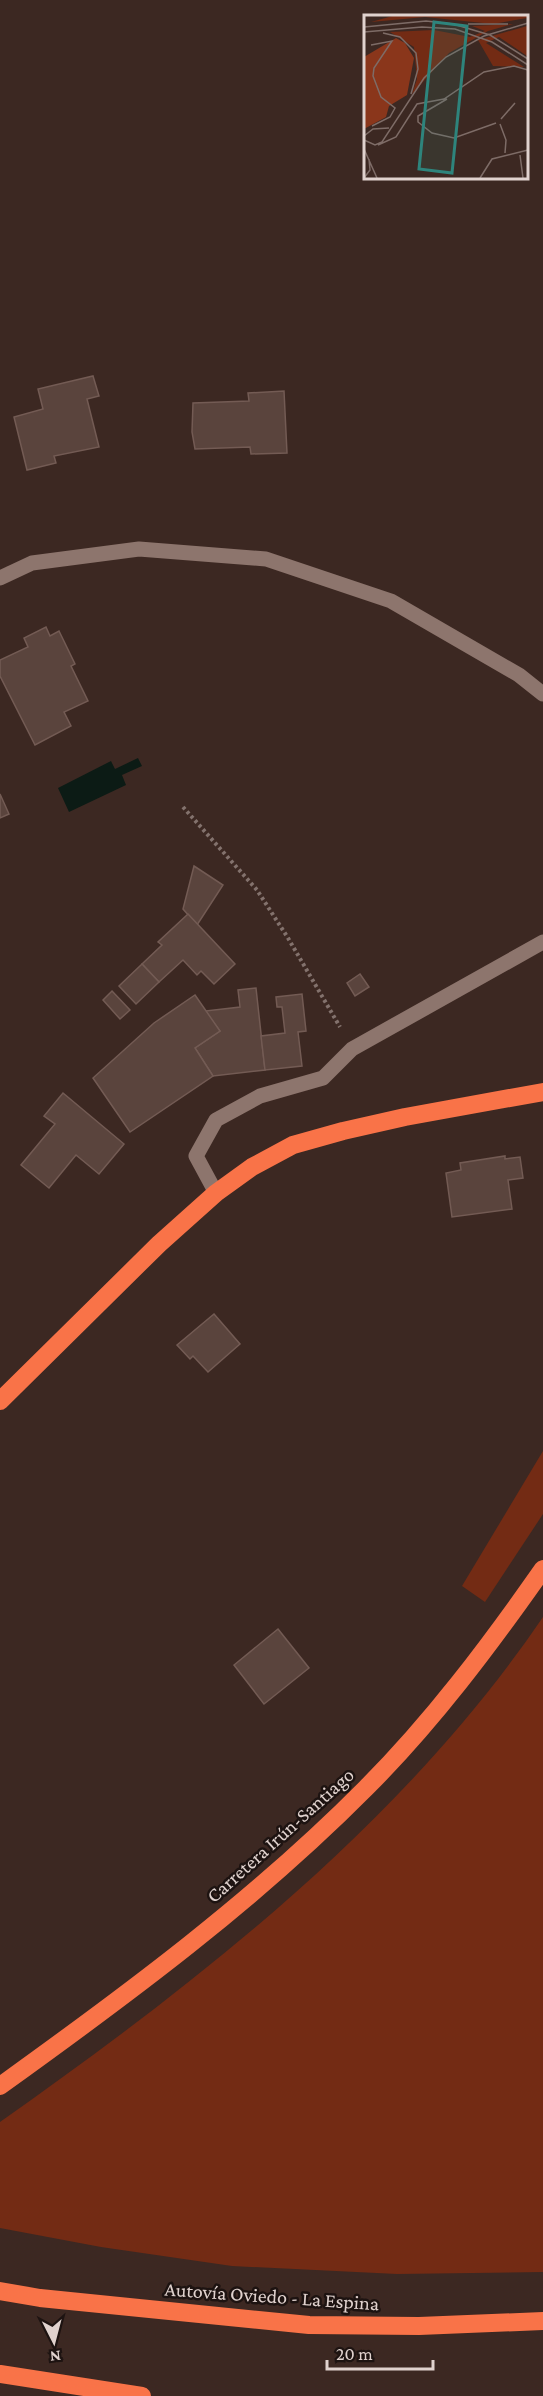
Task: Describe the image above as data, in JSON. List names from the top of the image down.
{
  "streets": {
    "highway": ["Carretera Irún-Santiago", "Autovía Oviedo - La Espina"]
  },
  "scale_bar": "20 m",
  "north": "bottom"
}
